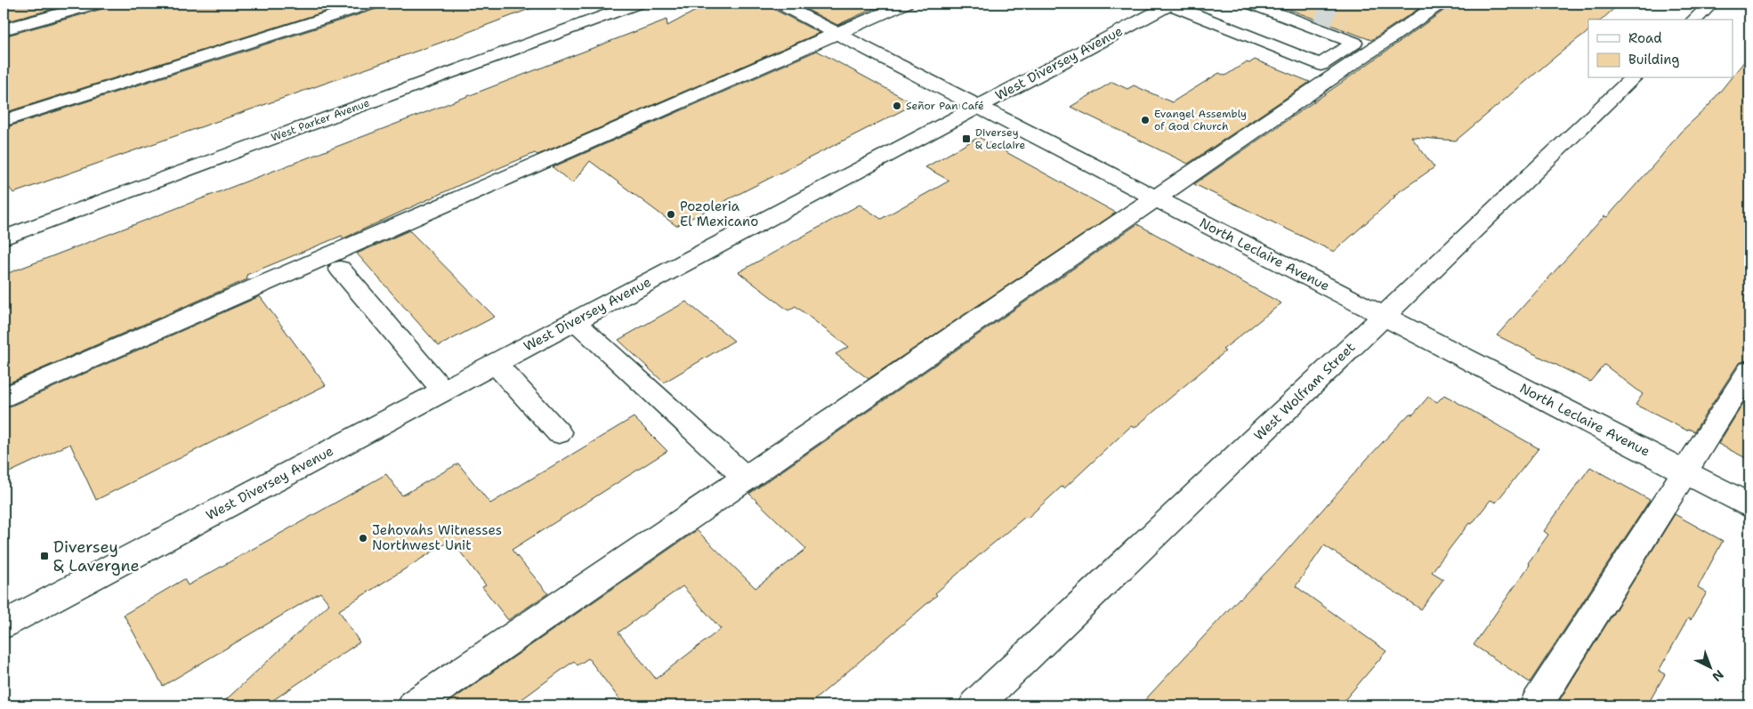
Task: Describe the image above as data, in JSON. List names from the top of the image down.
{
  "streets": {
    "street": [
      "West Diversey Avenue",
      "West Parker Avenue",
      "North Leclaire Avenue",
      "West Wolfram Street"
    ]
  },
  "crossings": [
    ["West Diversey Avenue", "North Leclaire Avenue"],
    ["North Leclaire Avenue", "West Wolfram Street"]
  ],
  "places": {
    "other": [
      "Señor Pan Café",
      "Evangel Assembly of God Church",
      "Pozoleria El Mexicano",
      "Jehovahs Witnesses Northwest Unit"
    ],
    "transit": ["Diversey & Leclaire", "Diversey & Lavergne"]
  },
  "legend": ["Road", "Building"],
  "north": "bottom right"
}
